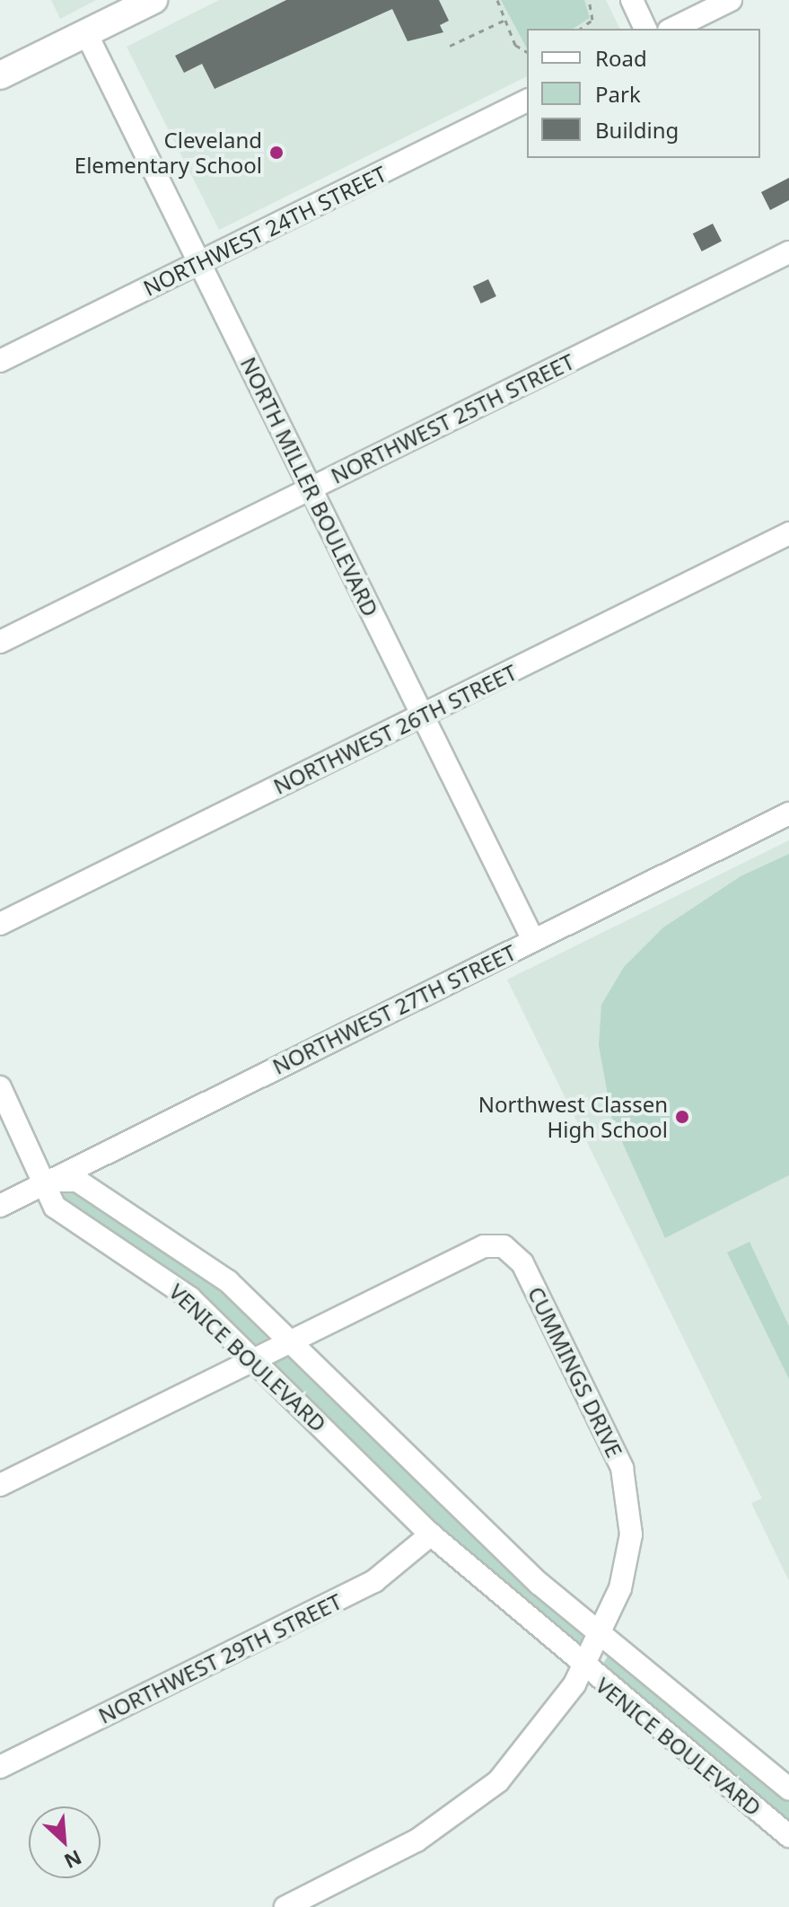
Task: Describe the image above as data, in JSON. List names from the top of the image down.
{
  "streets": {
    "street": [
      "NORTHWEST 24TH STREET",
      "NORTHWEST 25TH STREET",
      "NORTH MILLER BOULEVARD",
      "NORTHWEST 26TH STREET",
      "NORTHWEST 27TH STREET",
      "VENICE BOULEVARD",
      "CUMMINGS DRIVE",
      "NORTHWEST 29TH STREET"
    ]
  },
  "crossings": [
    ["NORTHWEST 24TH STREET", "NORTH MILLER BOULEVARD"],
    ["NORTHWEST 25TH STREET", "NORTH MILLER BOULEVARD"],
    ["NORTH MILLER BOULEVARD", "NORTHWEST 26TH STREET"],
    ["NORTH MILLER BOULEVARD", "NORTHWEST 27TH STREET"],
    ["NORTHWEST 27TH STREET", "VENICE BOULEVARD"],
    ["VENICE BOULEVARD", "CUMMINGS DRIVE"],
    ["VENICE BOULEVARD", "NORTHWEST 29TH STREET"]
  ],
  "places": ["Cleveland Elementary School", "Northwest Classen High School"],
  "legend": ["Road", "Park", "Building"],
  "north": "bottom right"
}
